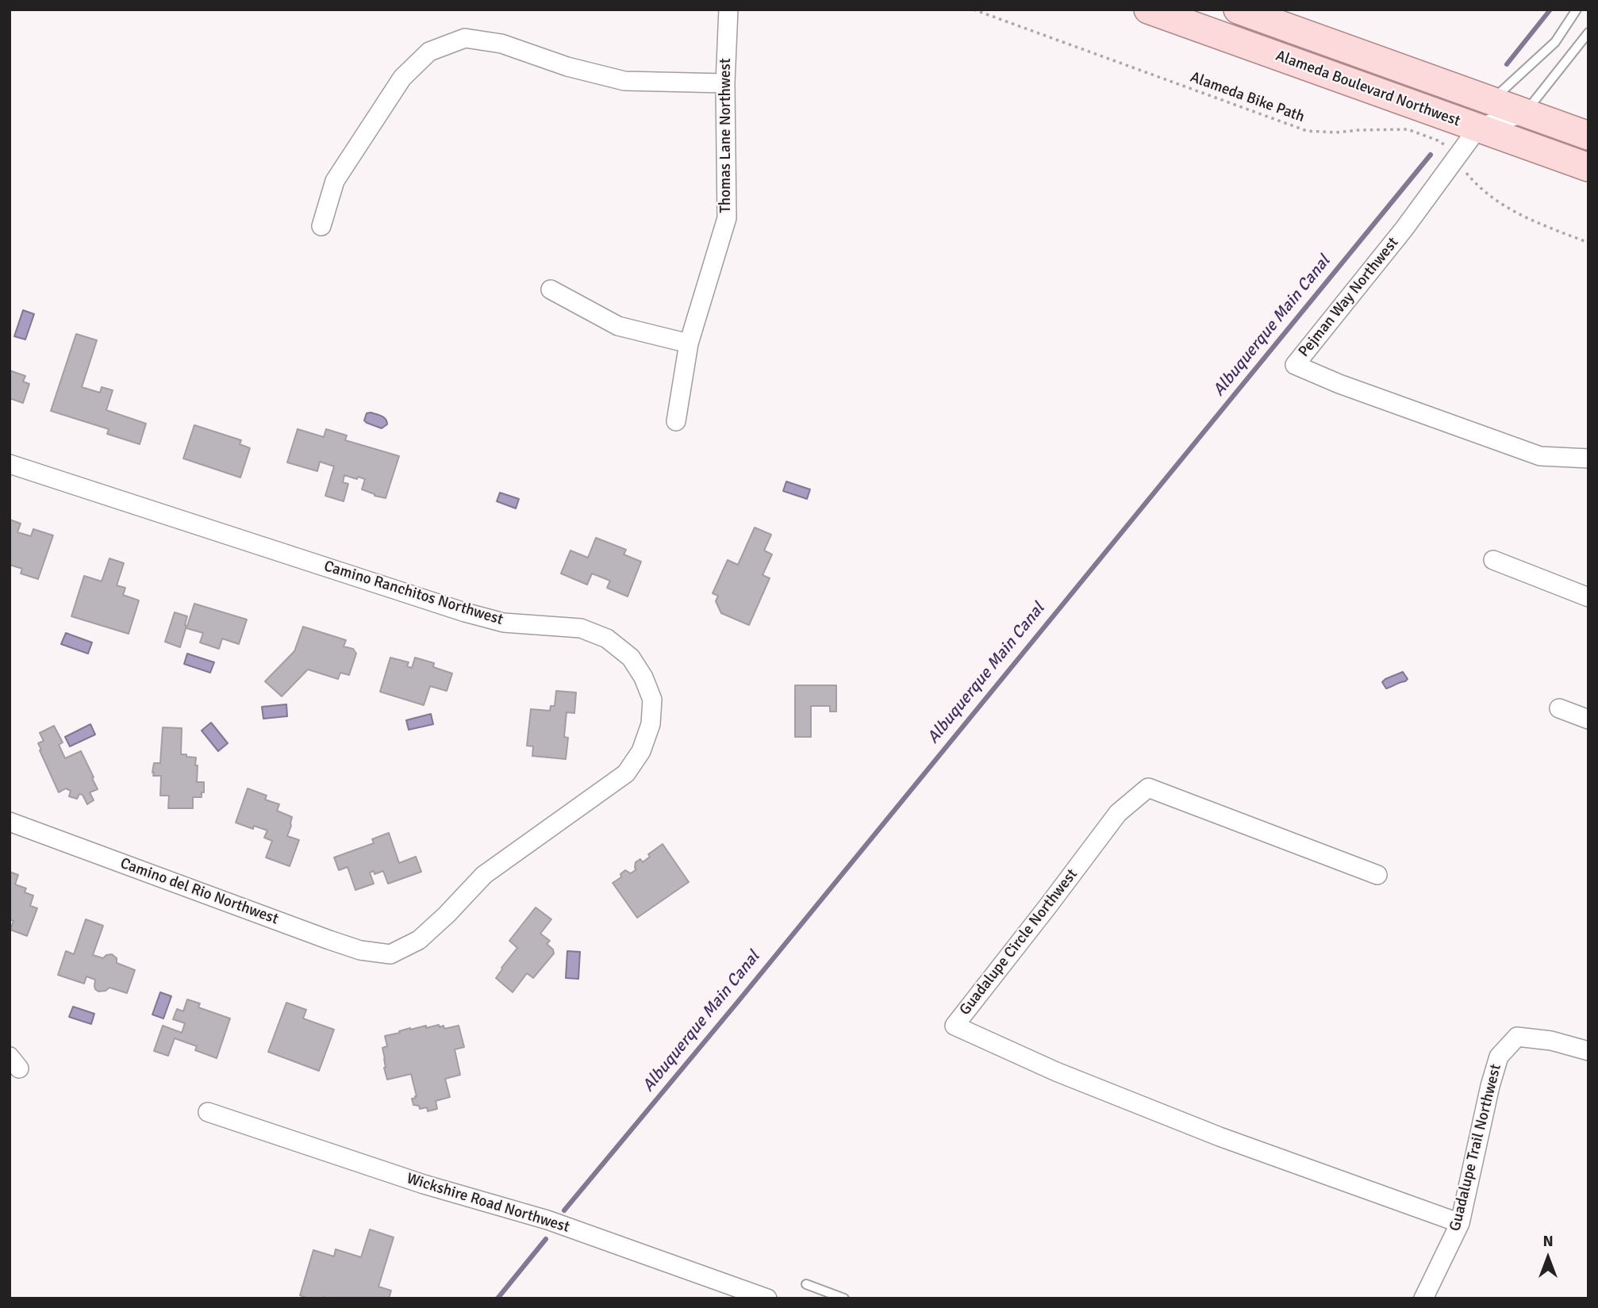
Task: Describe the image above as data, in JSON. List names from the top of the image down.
{
  "streets": {
    "main road": ["Alameda Boulevard Northwest"],
    "street": [
      "Thomas Lane Northwest",
      "Pejman Way Northwest",
      "Camino Ranchitos Northwest",
      "Camino del Rio Northwest",
      "Guadalupe Circle Northwest",
      "Guadalupe Trail Northwest",
      "Wickshire Road Northwest"
    ],
    "path": ["Alameda Bike Path"]
  },
  "crossings": [
    ["Alameda Boulevard Northwest", "Pejman Way Northwest"],
    ["Alameda Bike Path", "Pejman Way Northwest"],
    ["Camino Ranchitos Northwest", "Camino del Rio Northwest"],
    ["Guadalupe Circle Northwest", "Guadalupe Trail Northwest"]
  ],
  "water": ["Albuquerque Main Canal"],
  "north": "top"
}
